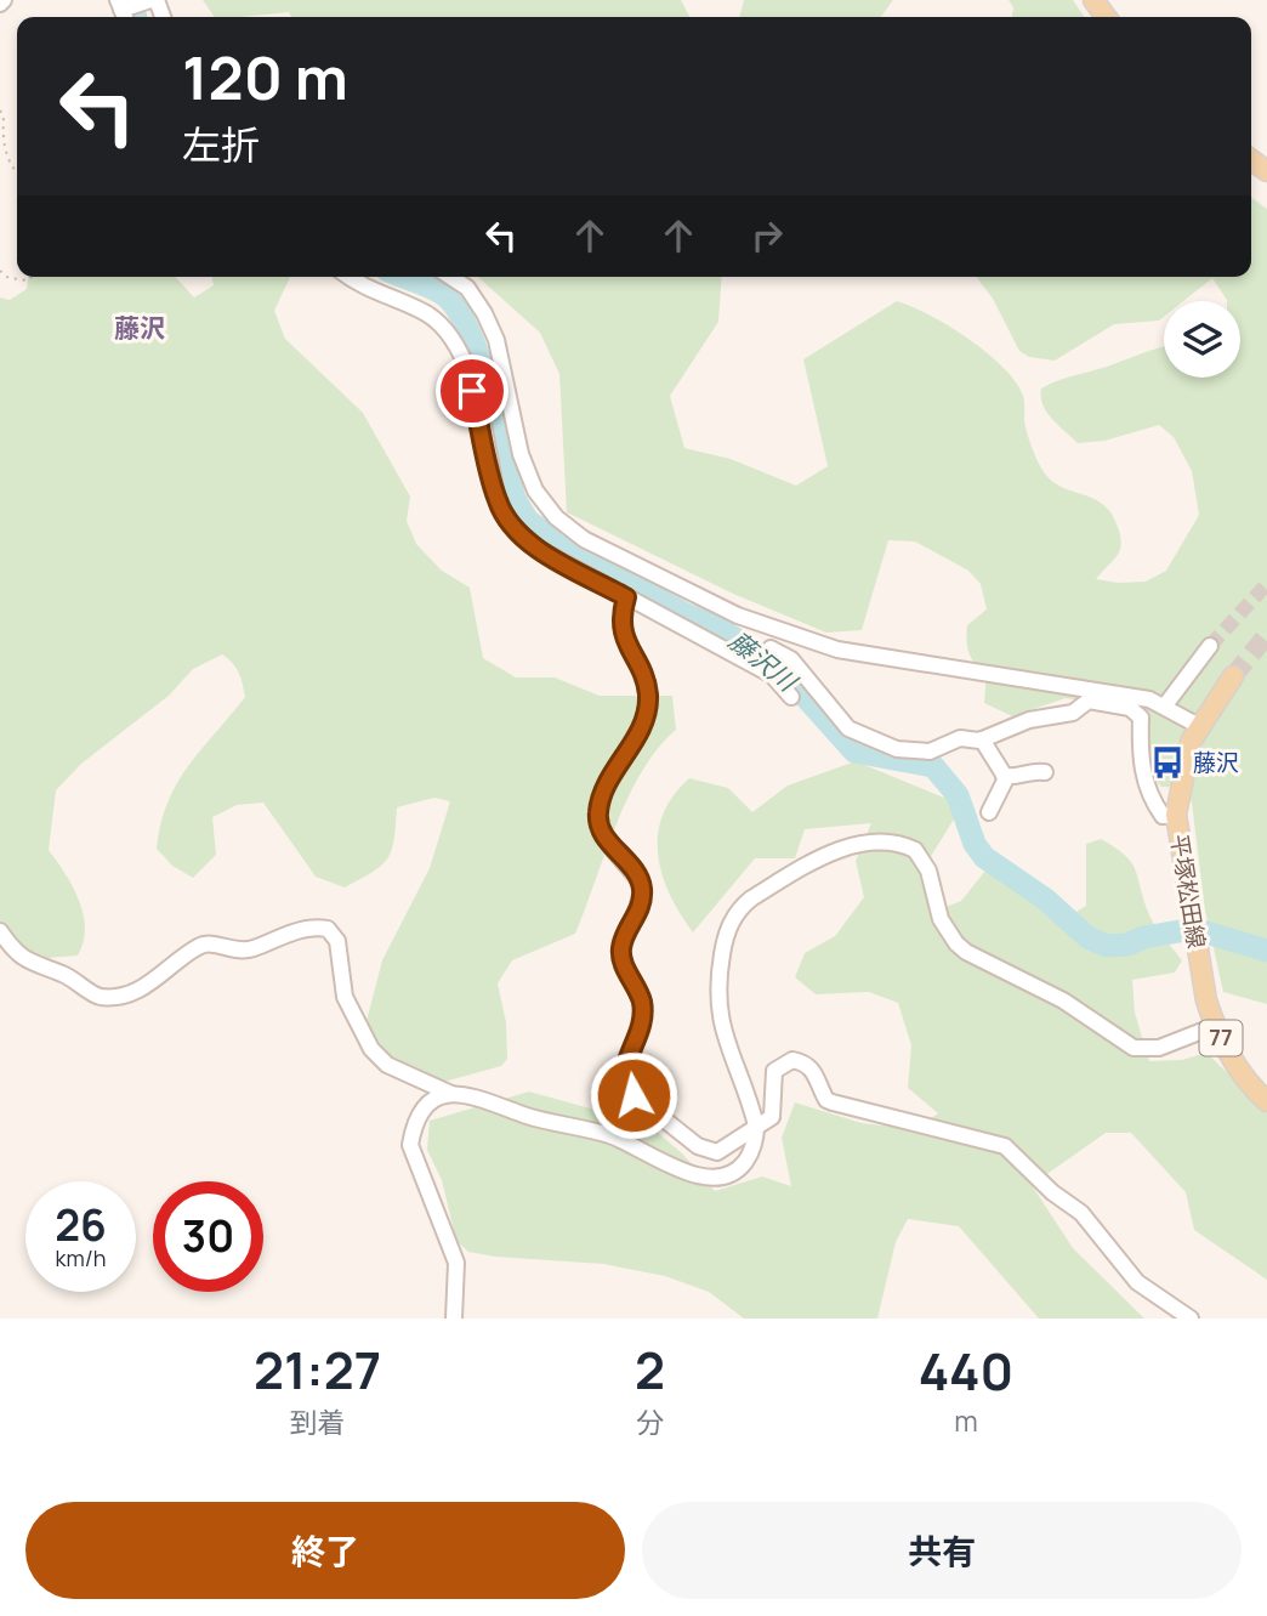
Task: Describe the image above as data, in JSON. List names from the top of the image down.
{
  "streets": {
    "main road": ["平塚松田線", "77"]
  },
  "districts": ["藤沢"],
  "water": ["藤沢川"],
  "places": {
    "bus stop": ["藤沢"]
  },
  "page": {
    "turn": ["120 m", "左折"],
    "speed": "26 km/h",
    "limit": "30",
    "eta": [
      "21:27",
      "到着",
      "2",
      "分",
      "440",
      "m"
    ],
    "buttons": ["終了", "共有"]
  }
}
